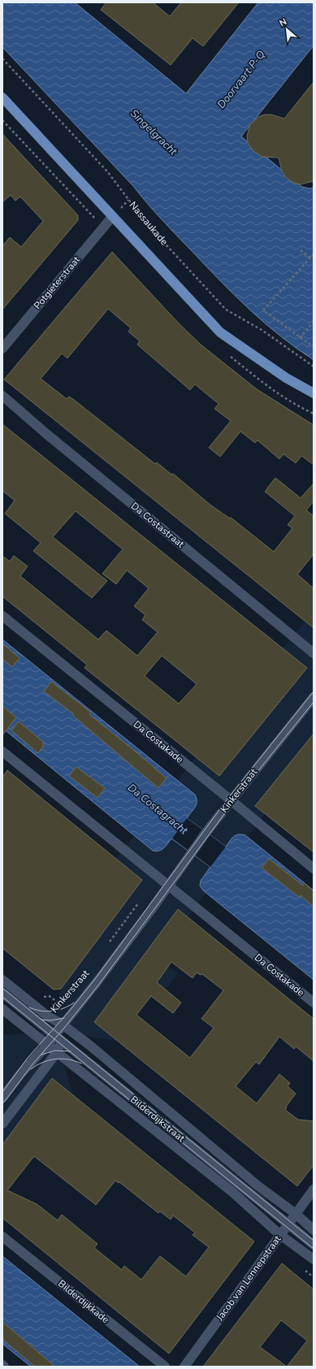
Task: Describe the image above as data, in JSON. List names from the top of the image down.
{
  "streets": {
    "street": [
      "Potgieterstraat",
      "Da Costastraat",
      "Da Costakade",
      "Kinkerstraat",
      "Bilderdijkstraat",
      "Jacob van Lennepstraat",
      "Bilderdijkkade"
    ],
    "path": ["Nassaukade"]
  },
  "crossings": [
    ["Da Costakade", "Kinkerstraat"],
    ["Kinkerstraat", "Bilderdijkstraat"],
    ["Bilderdijkstraat", "Jacob van Lennepstraat"]
  ],
  "water": ["Doorvaart P-Q", "Singelgracht", "Da Costagracht"],
  "north": "top left"
}
